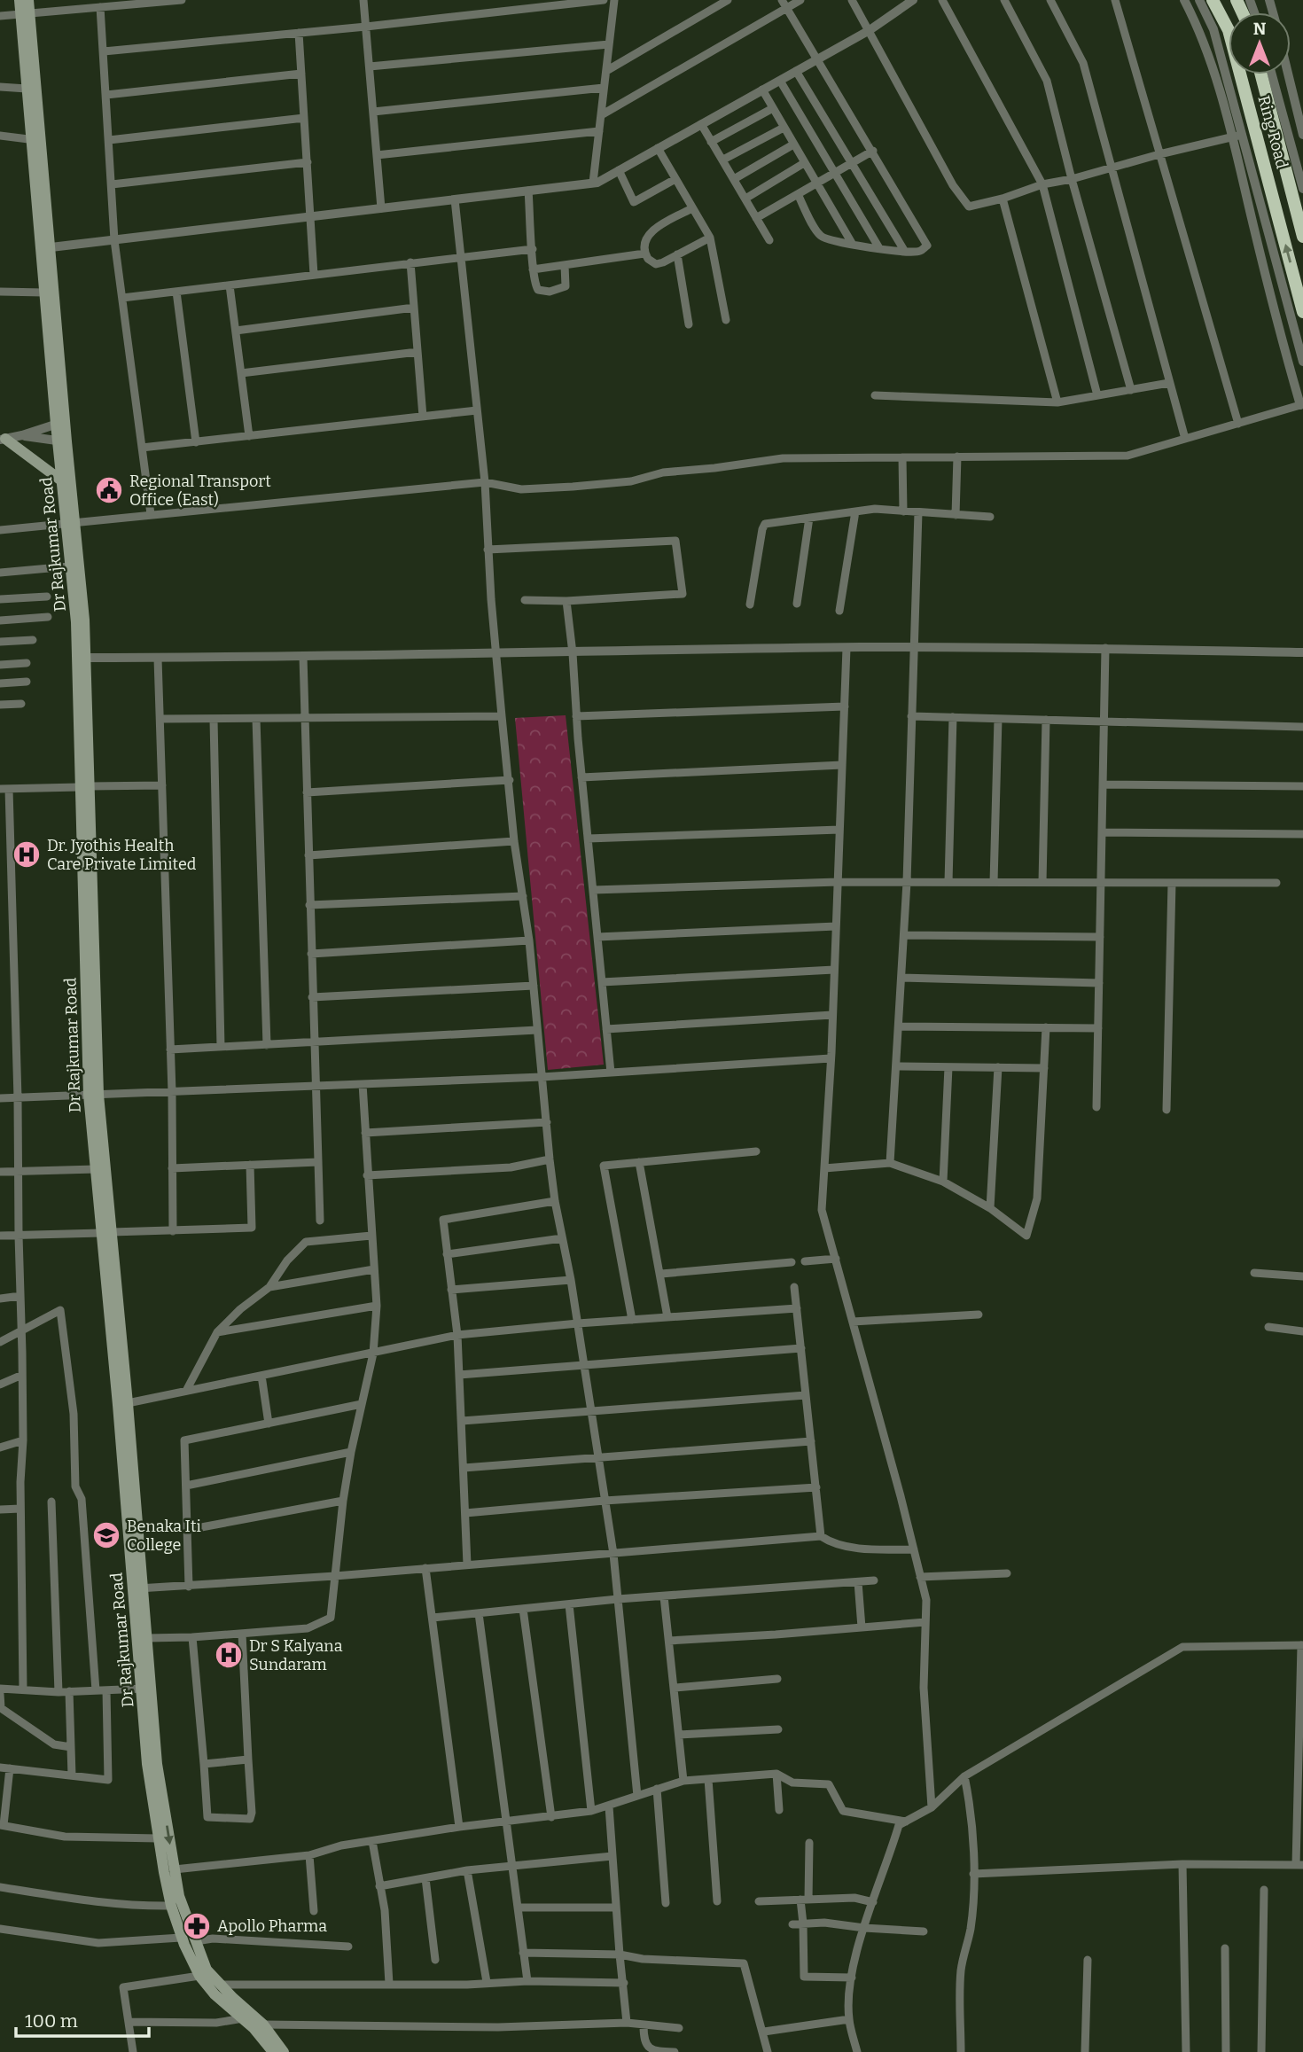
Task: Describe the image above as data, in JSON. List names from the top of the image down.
{
  "streets": {
    "highway": ["Ring Road"],
    "main road": ["Dr Rajkumar Road"]
  },
  "places": {
    "public building": ["Regional Transport Office (East)"],
    "hospital": ["Dr. Jyothis Health Care Private Limited", "Dr S Kalyana Sundaram"],
    "school or university": ["Benaka Iti College"],
    "pharmacy": ["Apollo Pharma"]
  },
  "scale_bar": "100 m",
  "north": "top"
}
